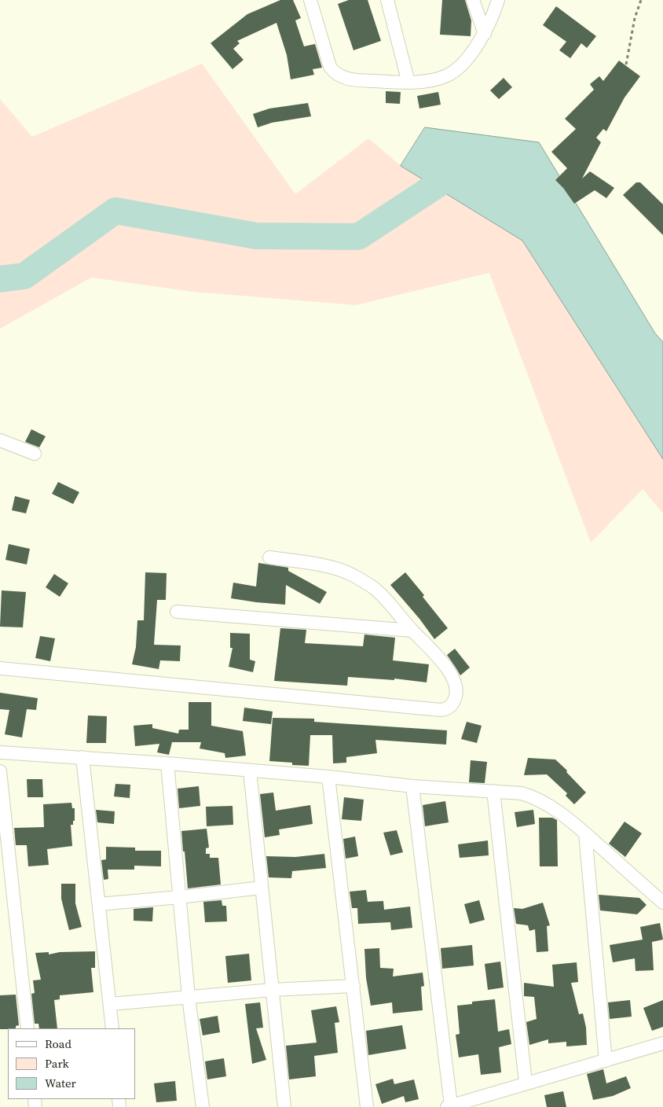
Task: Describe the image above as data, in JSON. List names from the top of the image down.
{
  "legend": ["Road", "Park", "Water"]
}
